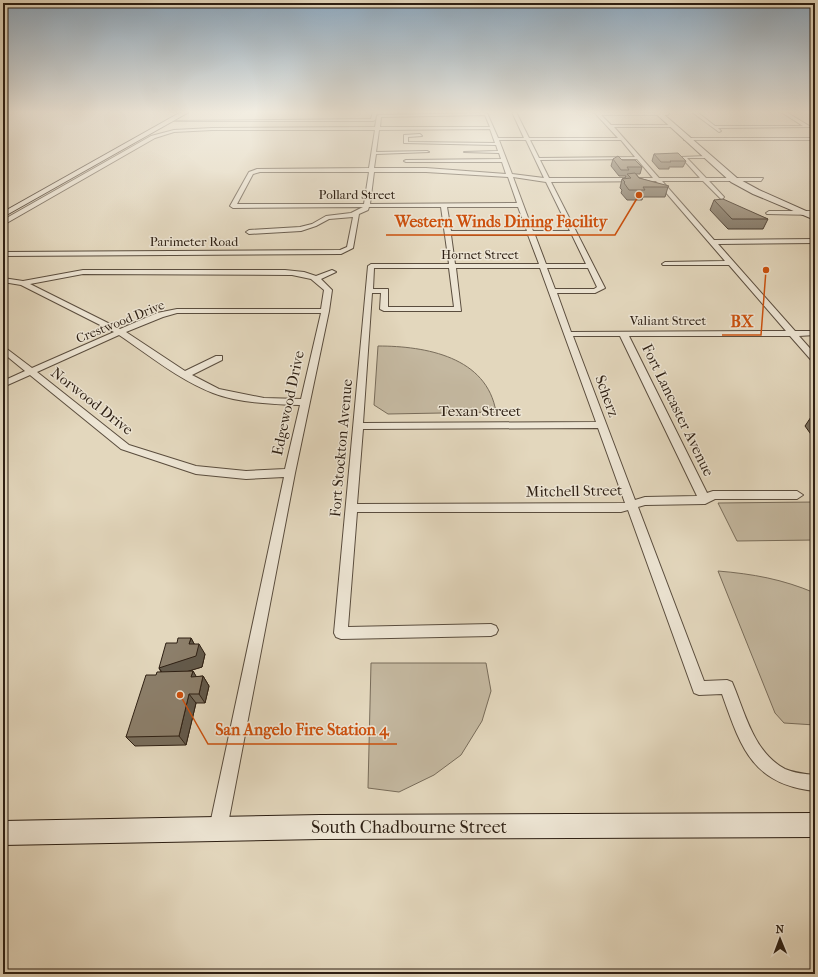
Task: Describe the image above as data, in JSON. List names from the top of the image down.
{
  "streets": {
    "street": [
      "Pollard Street",
      "Parimeter Road",
      "Hornet Street",
      "Valiant Street",
      "Crestwood Drive",
      "Scherz",
      "Norwood Drive",
      "Edgewood Drive",
      "Fort Lancaster Avenue",
      "Texan Street",
      "Fort Stockton Avenue",
      "Mitchell Street",
      "South Chadbourne Street"
    ]
  },
  "crossings": [
    ["Pollard Street", "Scherz"],
    ["Hornet Street", "Scherz"],
    ["Hornet Street", "Fort Stockton Avenue"],
    ["Valiant Street", "Scherz"],
    ["Valiant Street", "Fort Lancaster Avenue"],
    ["Crestwood Drive", "Norwood Drive"],
    ["Crestwood Drive", "Edgewood Drive"],
    ["Scherz", "Texan Street"],
    ["Scherz", "Mitchell Street"],
    ["Norwood Drive", "Edgewood Drive"],
    ["Edgewood Drive", "South Chadbourne Street"],
    ["Fort Lancaster Avenue", "Mitchell Street"],
    ["Texan Street", "Fort Stockton Avenue"],
    ["Fort Stockton Avenue", "Mitchell Street"]
  ],
  "places": ["Western Winds Dining Facility", "BX", "San Angelo Fire Station 4"],
  "north": "top"
}
